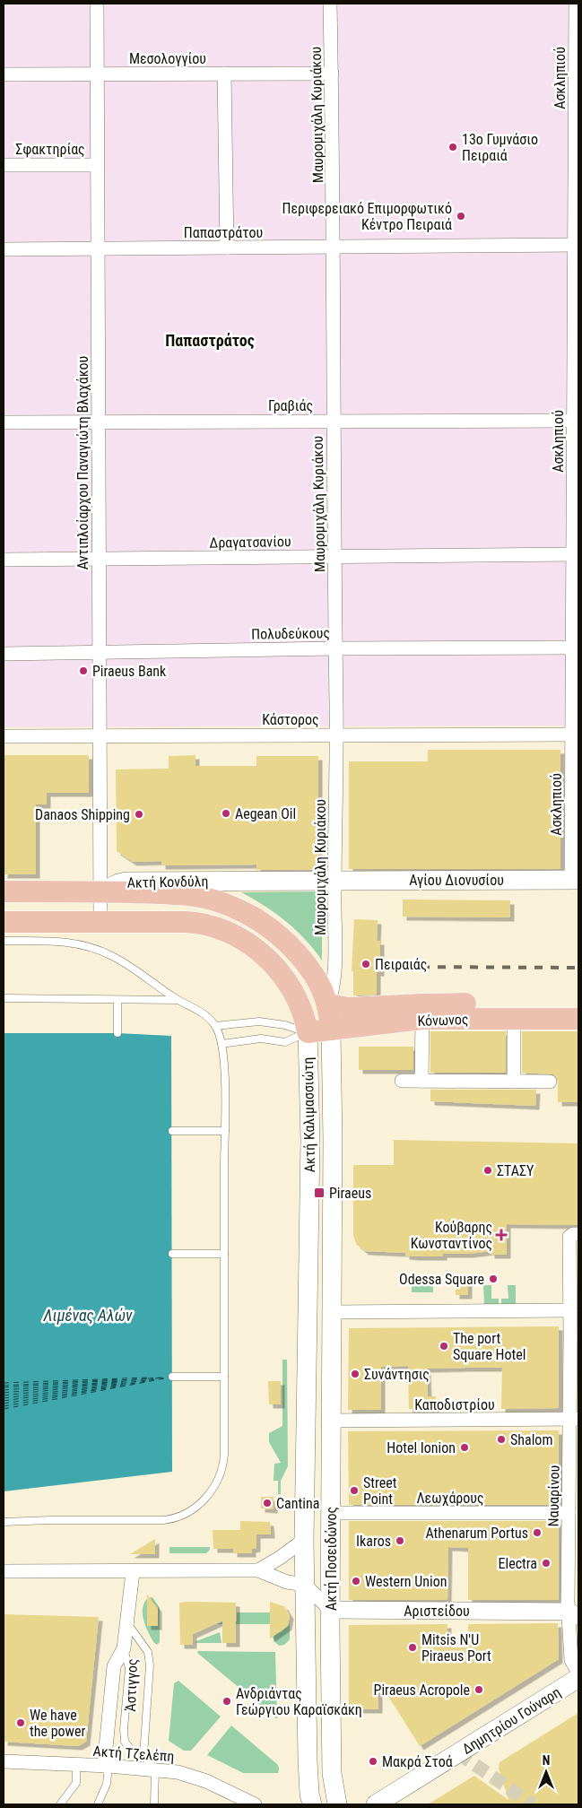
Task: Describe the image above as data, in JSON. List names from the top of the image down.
{
  "streets": {
    "main road": [
      "Αγίου Διονυσίου",
      "Ακτή Κονδύλη",
      "Κόνωνος",
      "Ακτή Καλιμασσιώτη",
      "Ακτή Ποσειδώνος",
      "Δημητρίου Γούναρη"
    ],
    "street": [
      "Μεσολογγίου",
      "Ασκληπιού",
      "Μαυρομιχάλη Κυριάκου",
      "Σφακτηρίας",
      "Παπαστράτου",
      "Γραβιάς",
      "Αντιπλοίαρχου Παναγιώτη Βλαχάκου",
      "Δραγατσανίου",
      "Πολυδεύκους",
      "Κάστορος",
      "Καποδιστρίου",
      "Ναυαρίνου",
      "Λεωχάρους",
      "Αριστείδου",
      "Άστιγγος",
      "Ακτή Τζελέπη"
    ]
  },
  "crossings": [
    ["Μεσολογγίου", "Μαυρομιχάλη Κυριάκου"],
    ["Μεσολογγίου", "Αντιπλοίαρχου Παναγιώτη Βλαχάκου"],
    ["Ασκληπιού", "Παπαστράτου"],
    ["Ασκληπιού", "Γραβιάς"],
    ["Ασκληπιού", "Δραγατσανίου"],
    ["Ασκληπιού", "Πολυδεύκους"],
    ["Ασκληπιού", "Κάστορος"],
    ["Ασκληπιού", "Αγίου Διονυσίου"],
    ["Μαυρομιχάλη Κυριάκου", "Παπαστράτου"],
    ["Μαυρομιχάλη Κυριάκου", "Γραβιάς"],
    ["Μαυρομιχάλη Κυριάκου", "Δραγατσανίου"],
    ["Μαυρομιχάλη Κυριάκου", "Πολυδεύκους"],
    ["Μαυρομιχάλη Κυριάκου", "Κάστορος"],
    ["Μαυρομιχάλη Κυριάκου", "Αγίου Διονυσίου"],
    ["Μαυρομιχάλη Κυριάκου", "Ακτή Κονδύλη"],
    ["Μαυρομιχάλη Κυριάκου", "Κόνωνος"],
    ["Μαυρομιχάλη Κυριάκου", "Ακτή Καλιμασσιώτη"],
    ["Σφακτηρίας", "Αντιπλοίαρχου Παναγιώτη Βλαχάκου"],
    ["Παπαστράτου", "Αντιπλοίαρχου Παναγιώτη Βλαχάκου"],
    ["Γραβιάς", "Αντιπλοίαρχου Παναγιώτη Βλαχάκου"],
    ["Αντιπλοίαρχου Παναγιώτη Βλαχάκου", "Δραγατσανίου"],
    ["Αντιπλοίαρχου Παναγιώτη Βλαχάκου", "Πολυδεύκους"],
    ["Αντιπλοίαρχου Παναγιώτη Βλαχάκου", "Κάστορος"],
    ["Αντιπλοίαρχου Παναγιώτη Βλαχάκου", "Ακτή Κονδύλη"],
    ["Αντιπλοίαρχου Παναγιώτη Βλαχάκου", "Ακτή Καλιμασσιώτη"],
    ["Αγίου Διονυσίου", "Ακτή Κονδύλη"],
    ["Ακτή Κονδύλη", "Ακτή Καλιμασσιώτη"],
    ["Κόνωνος", "Ακτή Καλιμασσιώτη"],
    ["Ακτή Καλιμασσιώτη", "Ακτή Ποσειδώνος"],
    ["Καποδιστρίου", "Ναυαρίνου"],
    ["Καποδιστρίου", "Ακτή Ποσειδώνος"],
    ["Ναυαρίνου", "Λεωχάρους"],
    ["Ναυαρίνου", "Αριστείδου"],
    ["Λεωχάρους", "Ακτή Ποσειδώνος"],
    ["Ακτή Ποσειδώνος", "Αριστείδου"],
    ["Άστιγγος", "Ακτή Τζελέπη"]
  ],
  "districts": ["Παπαστράτος"],
  "water": ["Λιμένας Αλών"],
  "places": {
    "other": [
      "13ο Γυμνάσιο Πειραιά",
      "Περιφερειακό Επιμορφωτικό Κέντρο Πειραιά",
      "Piraeus Bank",
      "Aegean Oil",
      "Danaos Shipping",
      "Πειραιάς",
      "ΣΤΑΣΥ",
      "Odessa Square",
      "The port Square Hotel",
      "Συνάντησις",
      "Shalom",
      "Hotel Ionion",
      "Street Point",
      "Cantina",
      "Athenarum Portus",
      "Ikaros",
      "Electra",
      "Western Union",
      "Mitsis N'U Piraeus Port",
      "Piraeus Acropole",
      "Ανδριάντας Γεώργιου Καραϊσκάκη",
      "We have the power",
      "Μακρά Στοά"
    ],
    "transit": ["Piraeus"],
    "health": ["Κούβαρης Κωνσταντίνος"]
  },
  "north": "top"
}
